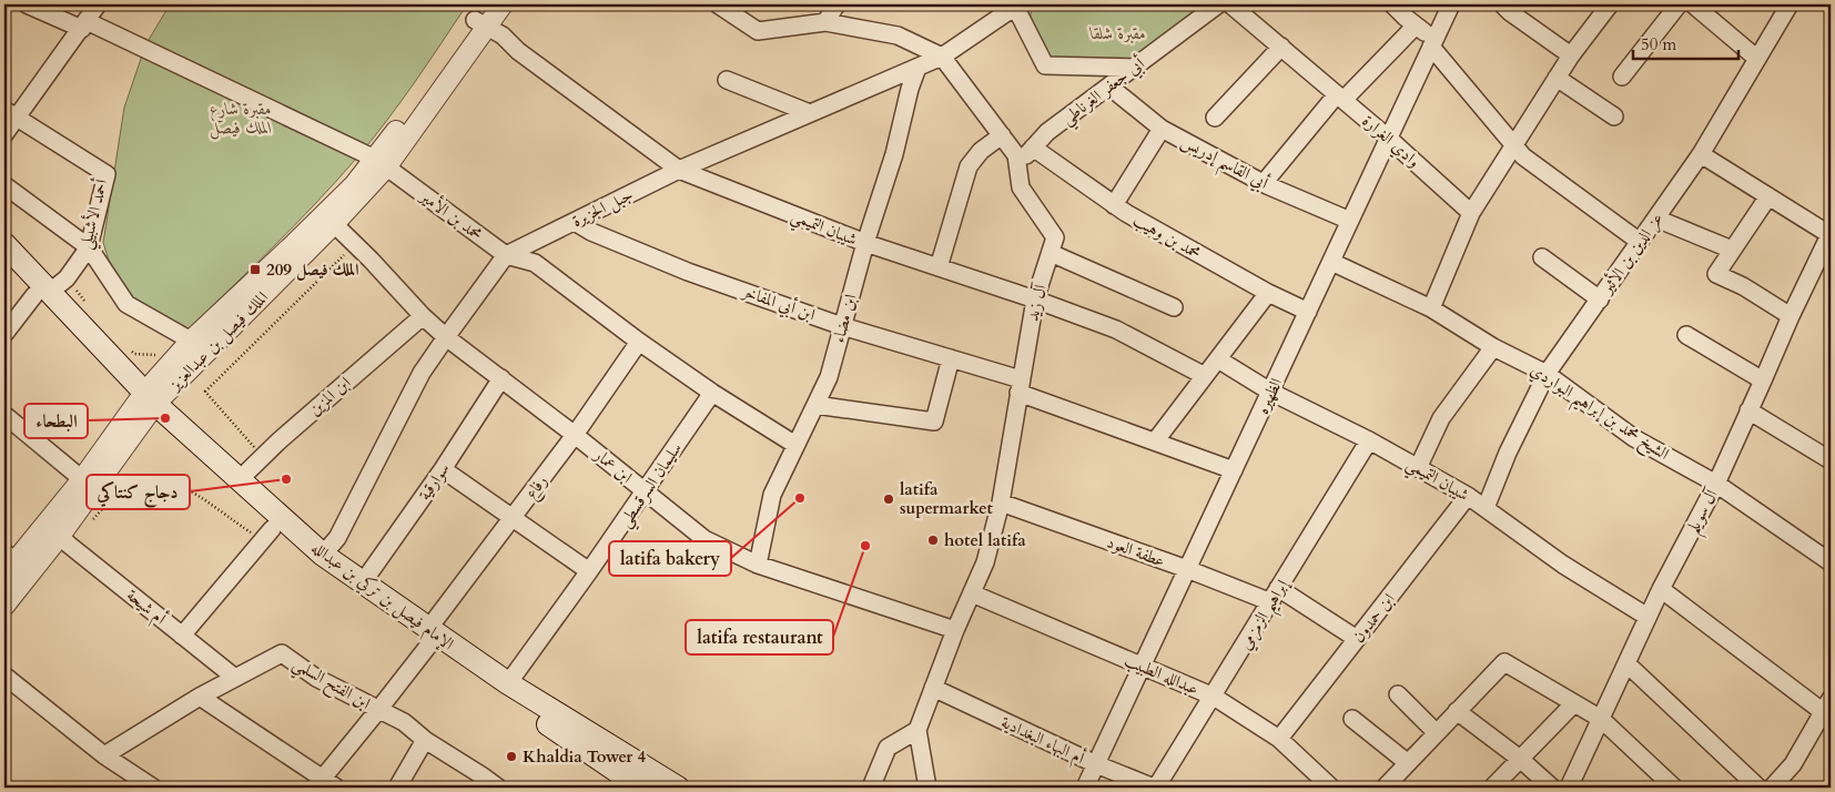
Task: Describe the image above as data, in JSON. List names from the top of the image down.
{
  "streets": {
    "main road": ["الإمام فيصل بن تركي بن عبدالله"],
    "street": [
      "أبي جعفر الغرناطي",
      "وادي الغرارة",
      "أبي القاسم إدريس",
      "جبل الجزيرة",
      "أحمد الأشبيلي",
      "محمد بن الأمير",
      "شيبان التميمي",
      "محمد بن وهيب",
      "عز الدين بن الأثير",
      "ابن أبي المفاخر",
      "آل زيد",
      "ابن مضاء",
      "الملك فيصل بن عبدالعزيز",
      "ابن المزين",
      "الظهيره",
      "الشيخ محمد بن إبراهيم البواردي",
      "ابن عمار",
      "سوارقية",
      "سليمان السرقسطي",
      "رفاع",
      "آل سويلم",
      "عطفة العود",
      "أم شيحة",
      "إبراهيم الزمزمي",
      "ابن حمدون",
      "عبدالله الطبيب",
      "ابن الفتح السلمي",
      "أم البهاء البغدادية"
    ]
  },
  "crossings": [
    ["أبي جعفر الغرناطي", "أبي القاسم إدريس"],
    ["أبي جعفر الغرناطي", "محمد بن وهيب"],
    ["أبي جعفر الغرناطي", "آل زيد"],
    ["وادي الغرارة", "الظهيره"],
    ["أبي القاسم إدريس", "الظهيره"],
    ["جبل الجزيرة", "محمد بن الأمير"],
    ["جبل الجزيرة", "شيبان التميمي"],
    ["جبل الجزيرة", "ابن أبي المفاخر"],
    ["جبل الجزيرة", "آل زيد"],
    ["جبل الجزيرة", "ابن مضاء"],
    ["جبل الجزيرة", "ابن عمار"],
    ["جبل الجزيرة", "الإمام فيصل بن تركي بن عبدالله"],
    ["أحمد الأشبيلي", "الإمام فيصل بن تركي بن عبدالله"],
    ["محمد بن الأمير", "ابن مضاء"],
    ["محمد بن الأمير", "الملك فيصل بن عبدالعزيز"],
    ["محمد بن الأمير", "سليمان السرقسطي"],
    ["محمد بن الأمير", "رفاع"],
    ["شيبان التميمي", "عز الدين بن الأثير"],
    ["شيبان التميمي", "آل زيد"],
    ["شيبان التميمي", "ابن مضاء"],
    ["شيبان التميمي", "الملك فيصل بن عبدالعزيز"],
    ["شيبان التميمي", "الظهيره"],
    ["شيبان التميمي", "آل سويلم"],
    ["شيبان التميمي", "إبراهيم الزمزمي"],
    ["شيبان التميمي", "ابن حمدون"],
    ["محمد بن وهيب", "الظهيره"],
    ["عز الدين بن الأثير", "الشيخ محمد بن إبراهيم البواردي"],
    ["ابن أبي المفاخر", "آل زيد"],
    ["ابن أبي المفاخر", "ابن مضاء"],
    ["ابن أبي المفاخر", "الظهيره"],
    ["آل زيد", "ابن عمار"],
    ["آل زيد", "عطفة العود"],
    ["آل زيد", "عبدالله الطبيب"],
    ["آل زيد", "أم البهاء البغدادية"],
    ["ابن مضاء", "ابن عمار"],
    ["الملك فيصل بن عبدالعزيز", "ابن عمار"],
    ["الملك فيصل بن عبدالعزيز", "الإمام فيصل بن تركي بن عبدالله"],
    ["الملك فيصل بن عبدالعزيز", "أم شيحة"],
    ["ابن المزين", "ابن عمار"],
    ["ابن المزين", "الإمام فيصل بن تركي بن عبدالله"],
    ["الظهيره", "الشيخ محمد بن إبراهيم البواردي"],
    ["الظهيره", "عطفة العود"],
    ["الظهيره", "عبدالله الطبيب"],
    ["الظهيره", "أم البهاء البغدادية"],
    ["الشيخ محمد بن إبراهيم البواردي", "آل سويلم"],
    ["ابن عمار", "سوارقية"],
    ["ابن عمار", "سليمان السرقسطي"],
    ["ابن عمار", "رفاع"],
    ["سوارقية", "الإمام فيصل بن تركي بن عبدالله"],
    ["سليمان السرقسطي", "الإمام فيصل بن تركي بن عبدالله"],
    ["رفاع", "الإمام فيصل بن تركي بن عبدالله"],
    ["رفاع", "ابن الفتح السلمي"],
    ["عطفة العود", "إبراهيم الزمزمي"],
    ["عطفة العود", "ابن حمدون"],
    ["أم شيحة", "ابن الفتح السلمي"],
    ["إبراهيم الزمزمي", "عبدالله الطبيب"],
    ["إبراهيم الزمزمي", "أم البهاء البغدادية"],
    ["ابن حمدون", "عبدالله الطبيب"]
  ],
  "parks": ["مقبرة شلقا", "مقبرة شارع الملك فيصل"],
  "places": {
    "transit": ["الملك فيصل 209"],
    "other": [
      "البطحاء",
      "دجاج كنتاكي",
      "latifa bakery",
      "latifa supermarket",
      "hotel latifa",
      "latifa restaurant",
      "Khaldia Tower 4"
    ]
  },
  "scale_bar": "50 m"
}
